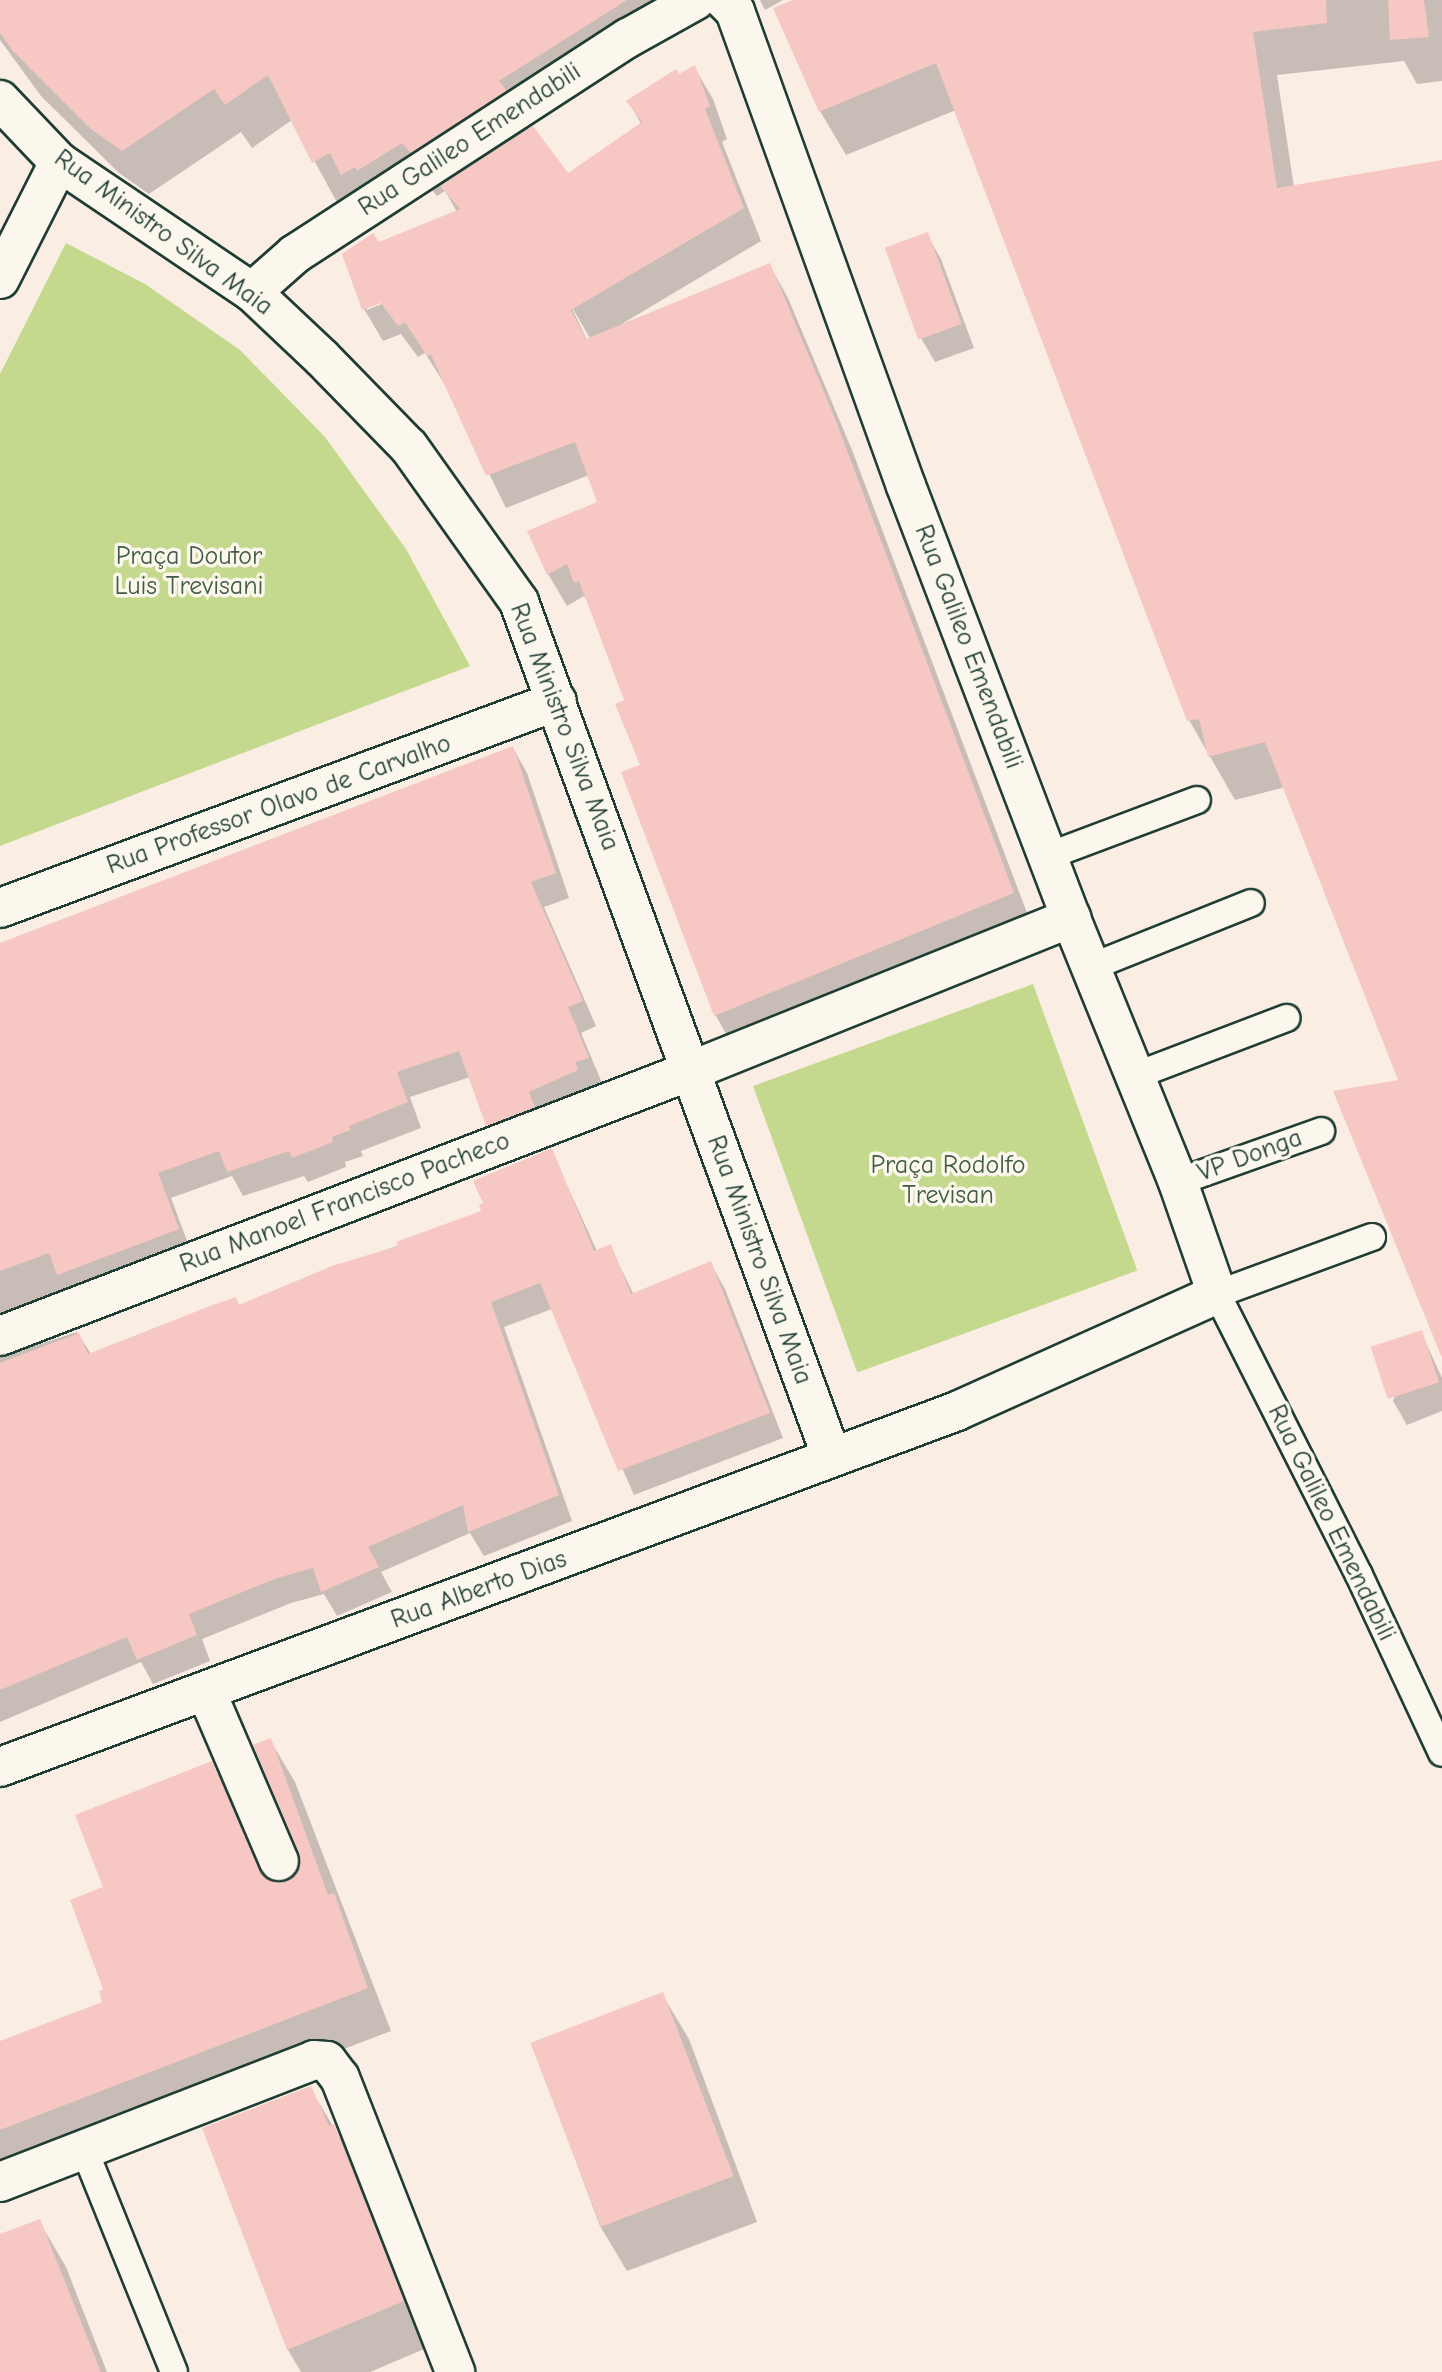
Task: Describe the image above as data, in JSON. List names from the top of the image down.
{
  "streets": {
    "street": [
      "Rua Galileo Emendabili",
      "Rua Ministro Silva Maia",
      "Rua Professor Olavo de Carvalho",
      "Rua Manoel Francisco Pacheco",
      "Rua Alberto Dias"
    ],
    "lane": ["VP Donga"]
  },
  "crossings": [
    ["Rua Galileo Emendabili", "Rua Ministro Silva Maia"],
    ["Rua Galileo Emendabili", "VP Donga"],
    ["Rua Galileo Emendabili", "Rua Manoel Francisco Pacheco"],
    ["Rua Galileo Emendabili", "Rua Alberto Dias"],
    ["Rua Ministro Silva Maia", "Rua Professor Olavo de Carvalho"],
    ["Rua Ministro Silva Maia", "Rua Manoel Francisco Pacheco"],
    ["Rua Ministro Silva Maia", "Rua Alberto Dias"]
  ],
  "parks": ["Praça Doutor Luis Trevisani", "Praça Rodolfo Trevisan"]
}
